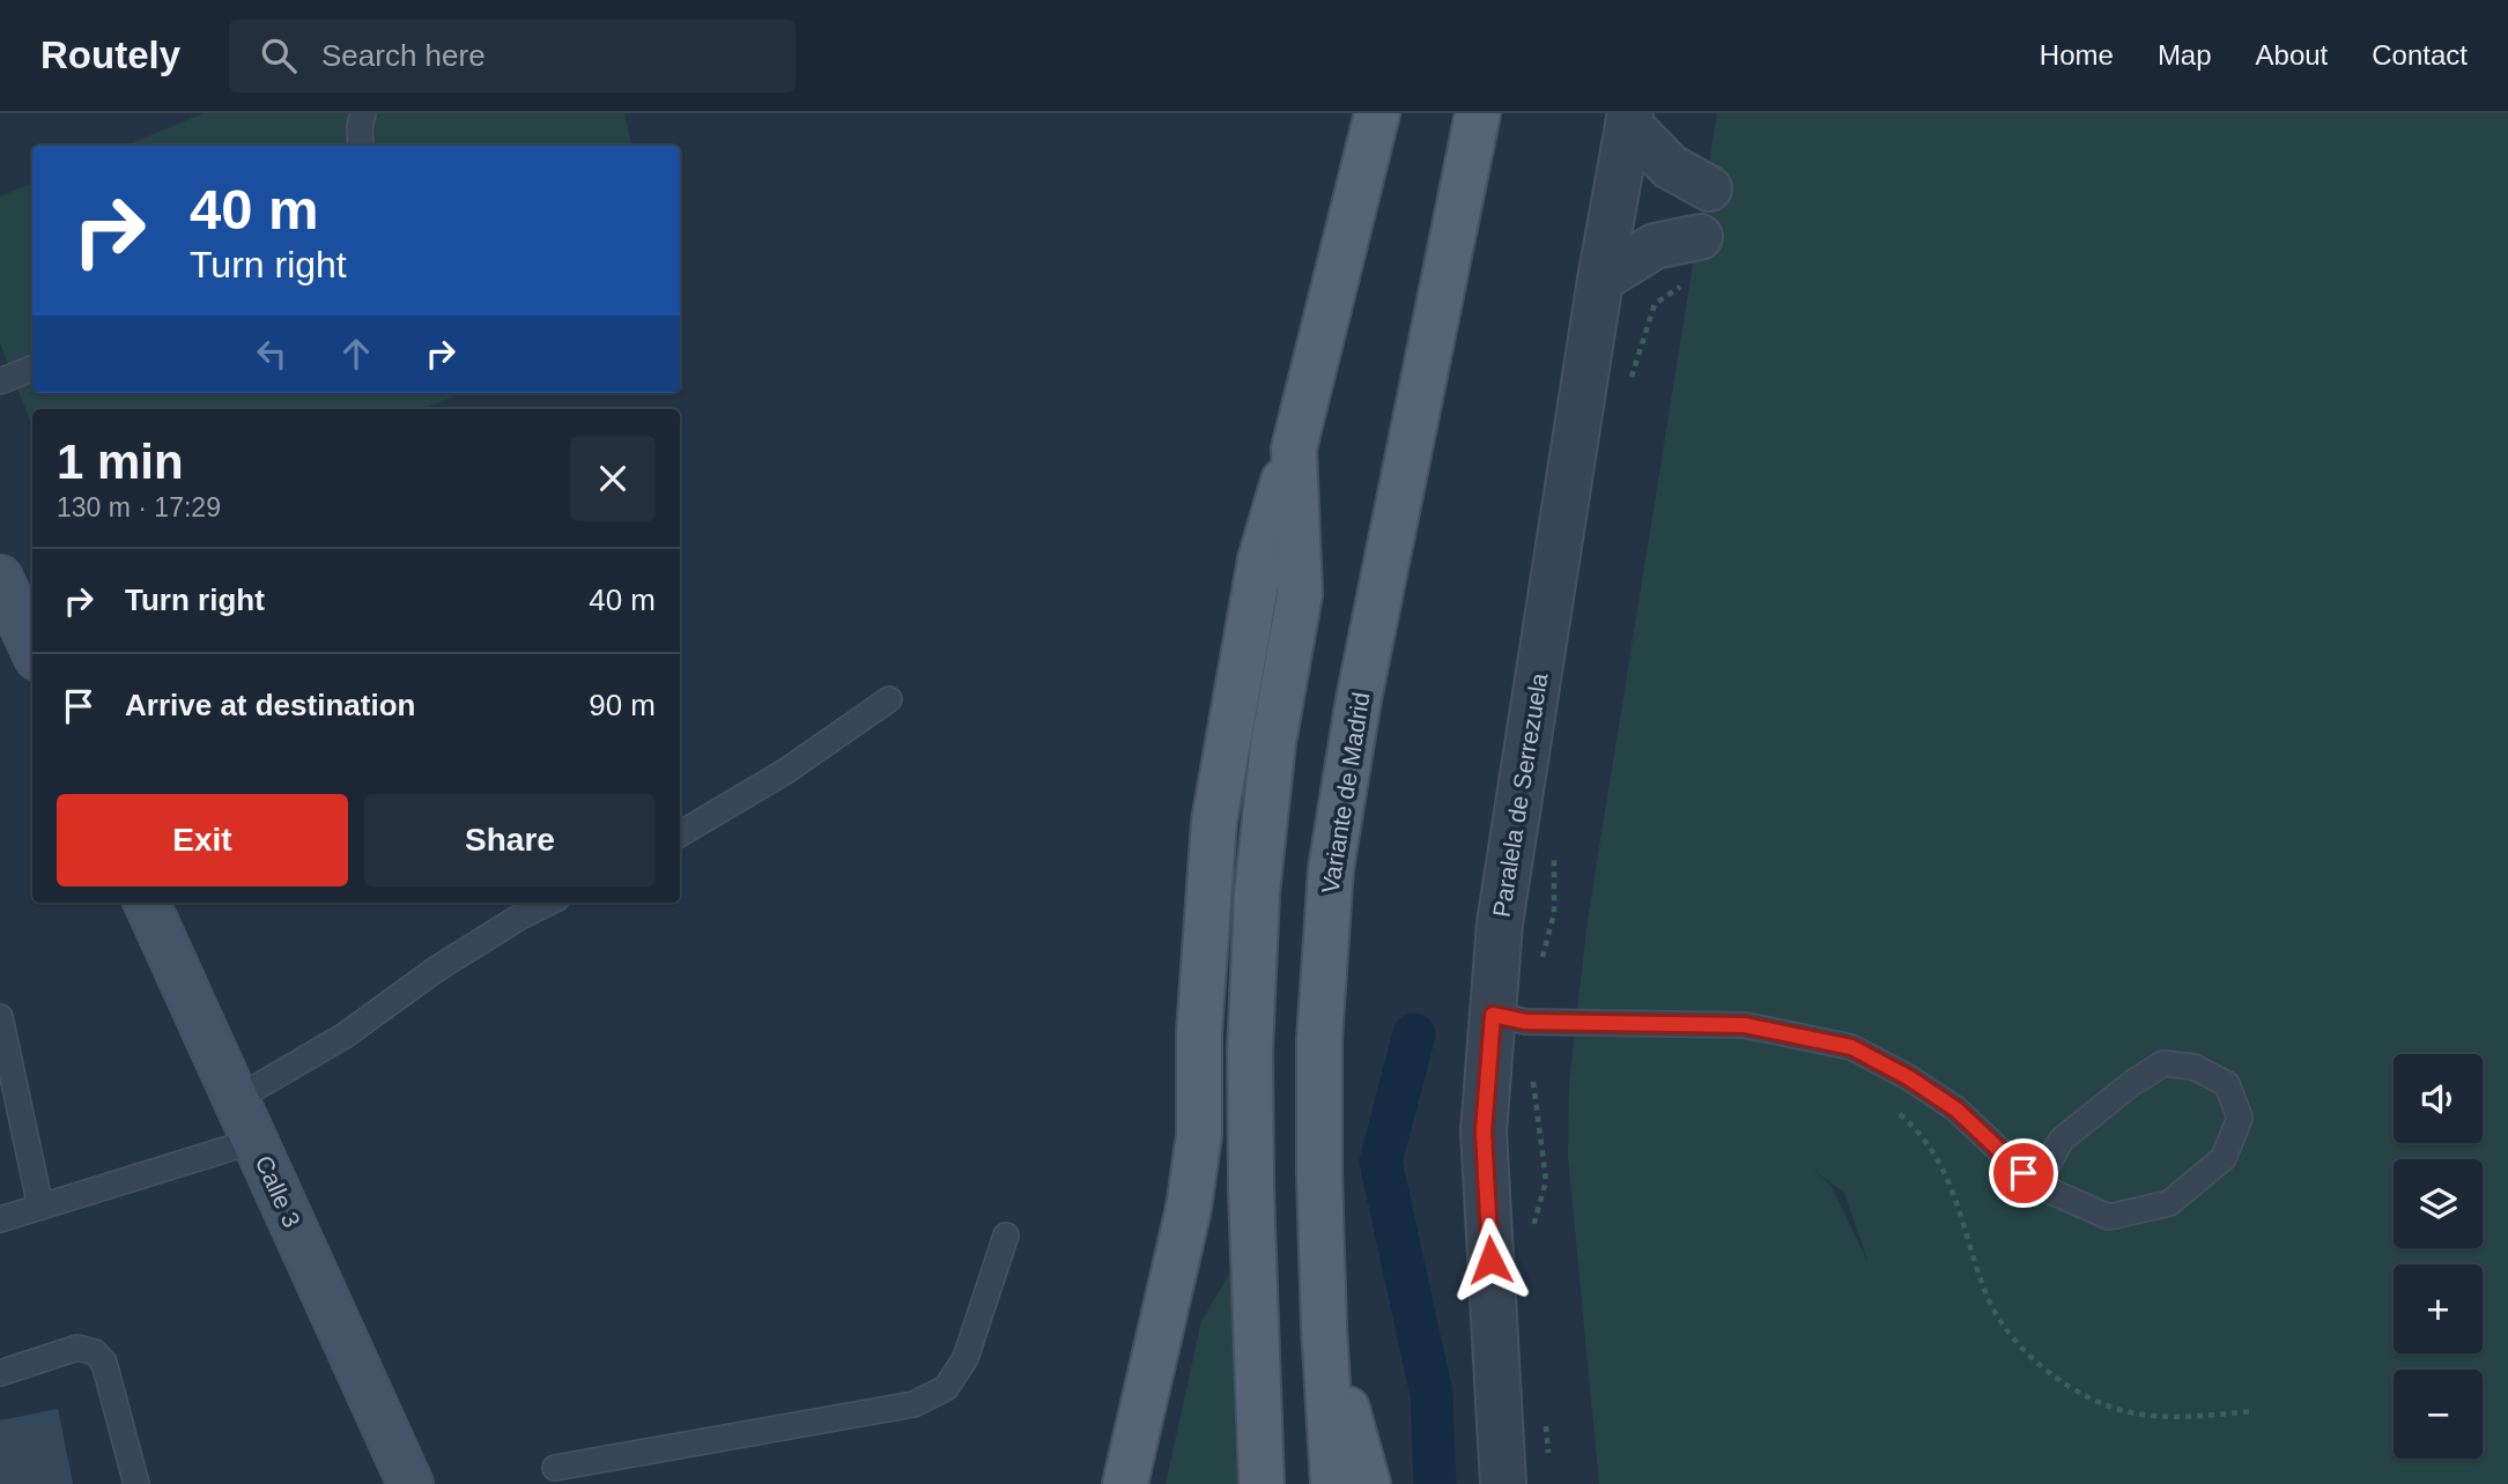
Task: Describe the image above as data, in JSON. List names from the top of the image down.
{
  "streets": {
    "main road": ["Variante de Madrid", "Calle 3"],
    "street": ["Paralela de Serrezuela"]
  },
  "page": {
    "header": "Routely",
    "search": "Search here",
    "nav": [
      "Home",
      "Map",
      "About",
      "Contact"
    ],
    "turn": ["40 m", "Turn right"],
    "heading": ["1 min", "130 m · 17:29"],
    "list": [
      {
        "name": "Turn right",
        "value": "40 m"
      },
      {
        "name": "Arrive at destination",
        "value": "90 m"
      }
    ],
    "buttons": ["Exit", "Share"],
    "map_buttons": ["+", "−"]
  }
}
